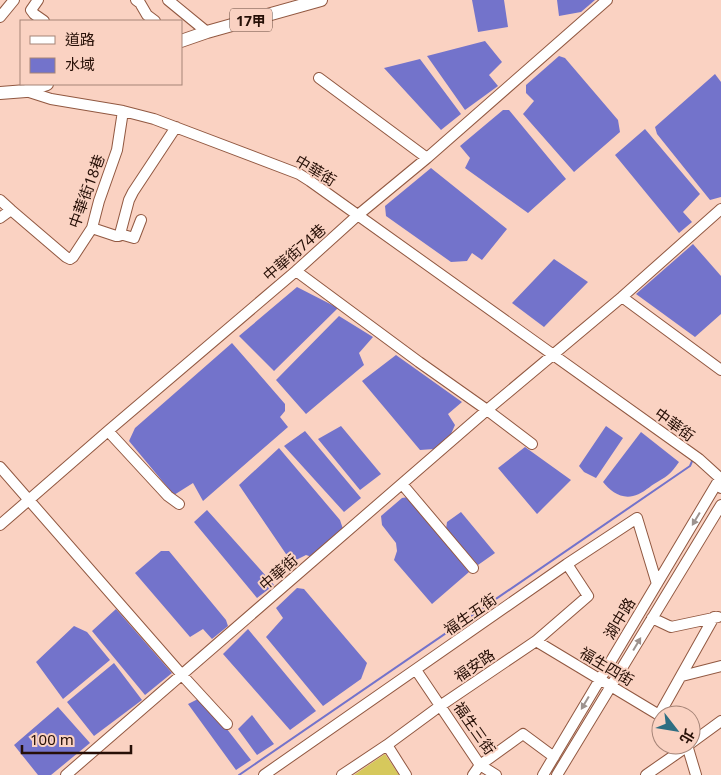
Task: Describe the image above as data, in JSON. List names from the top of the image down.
{
  "streets": {
    "main road": ["17甲"],
    "street": [
      "中華街",
      "中華街18巷",
      "中華街74巷",
      "福生五街",
      "湖中路",
      "福安路",
      "福生四街",
      "福生三街"
    ]
  },
  "crossings": [
    ["中華街", "中華街18巷"],
    ["中華街", "中華街74巷"],
    ["中華街", "湖中路"],
    ["福生五街", "湖中路"],
    ["福生五街", "福安路"],
    ["福生五街", "福生三街"],
    ["湖中路", "福生四街"],
    ["福安路", "福生四街"],
    ["福安路", "福生三街"]
  ],
  "legend": ["道路", "水域"],
  "scale_bar": "100 m",
  "north": "bottom right"
}
